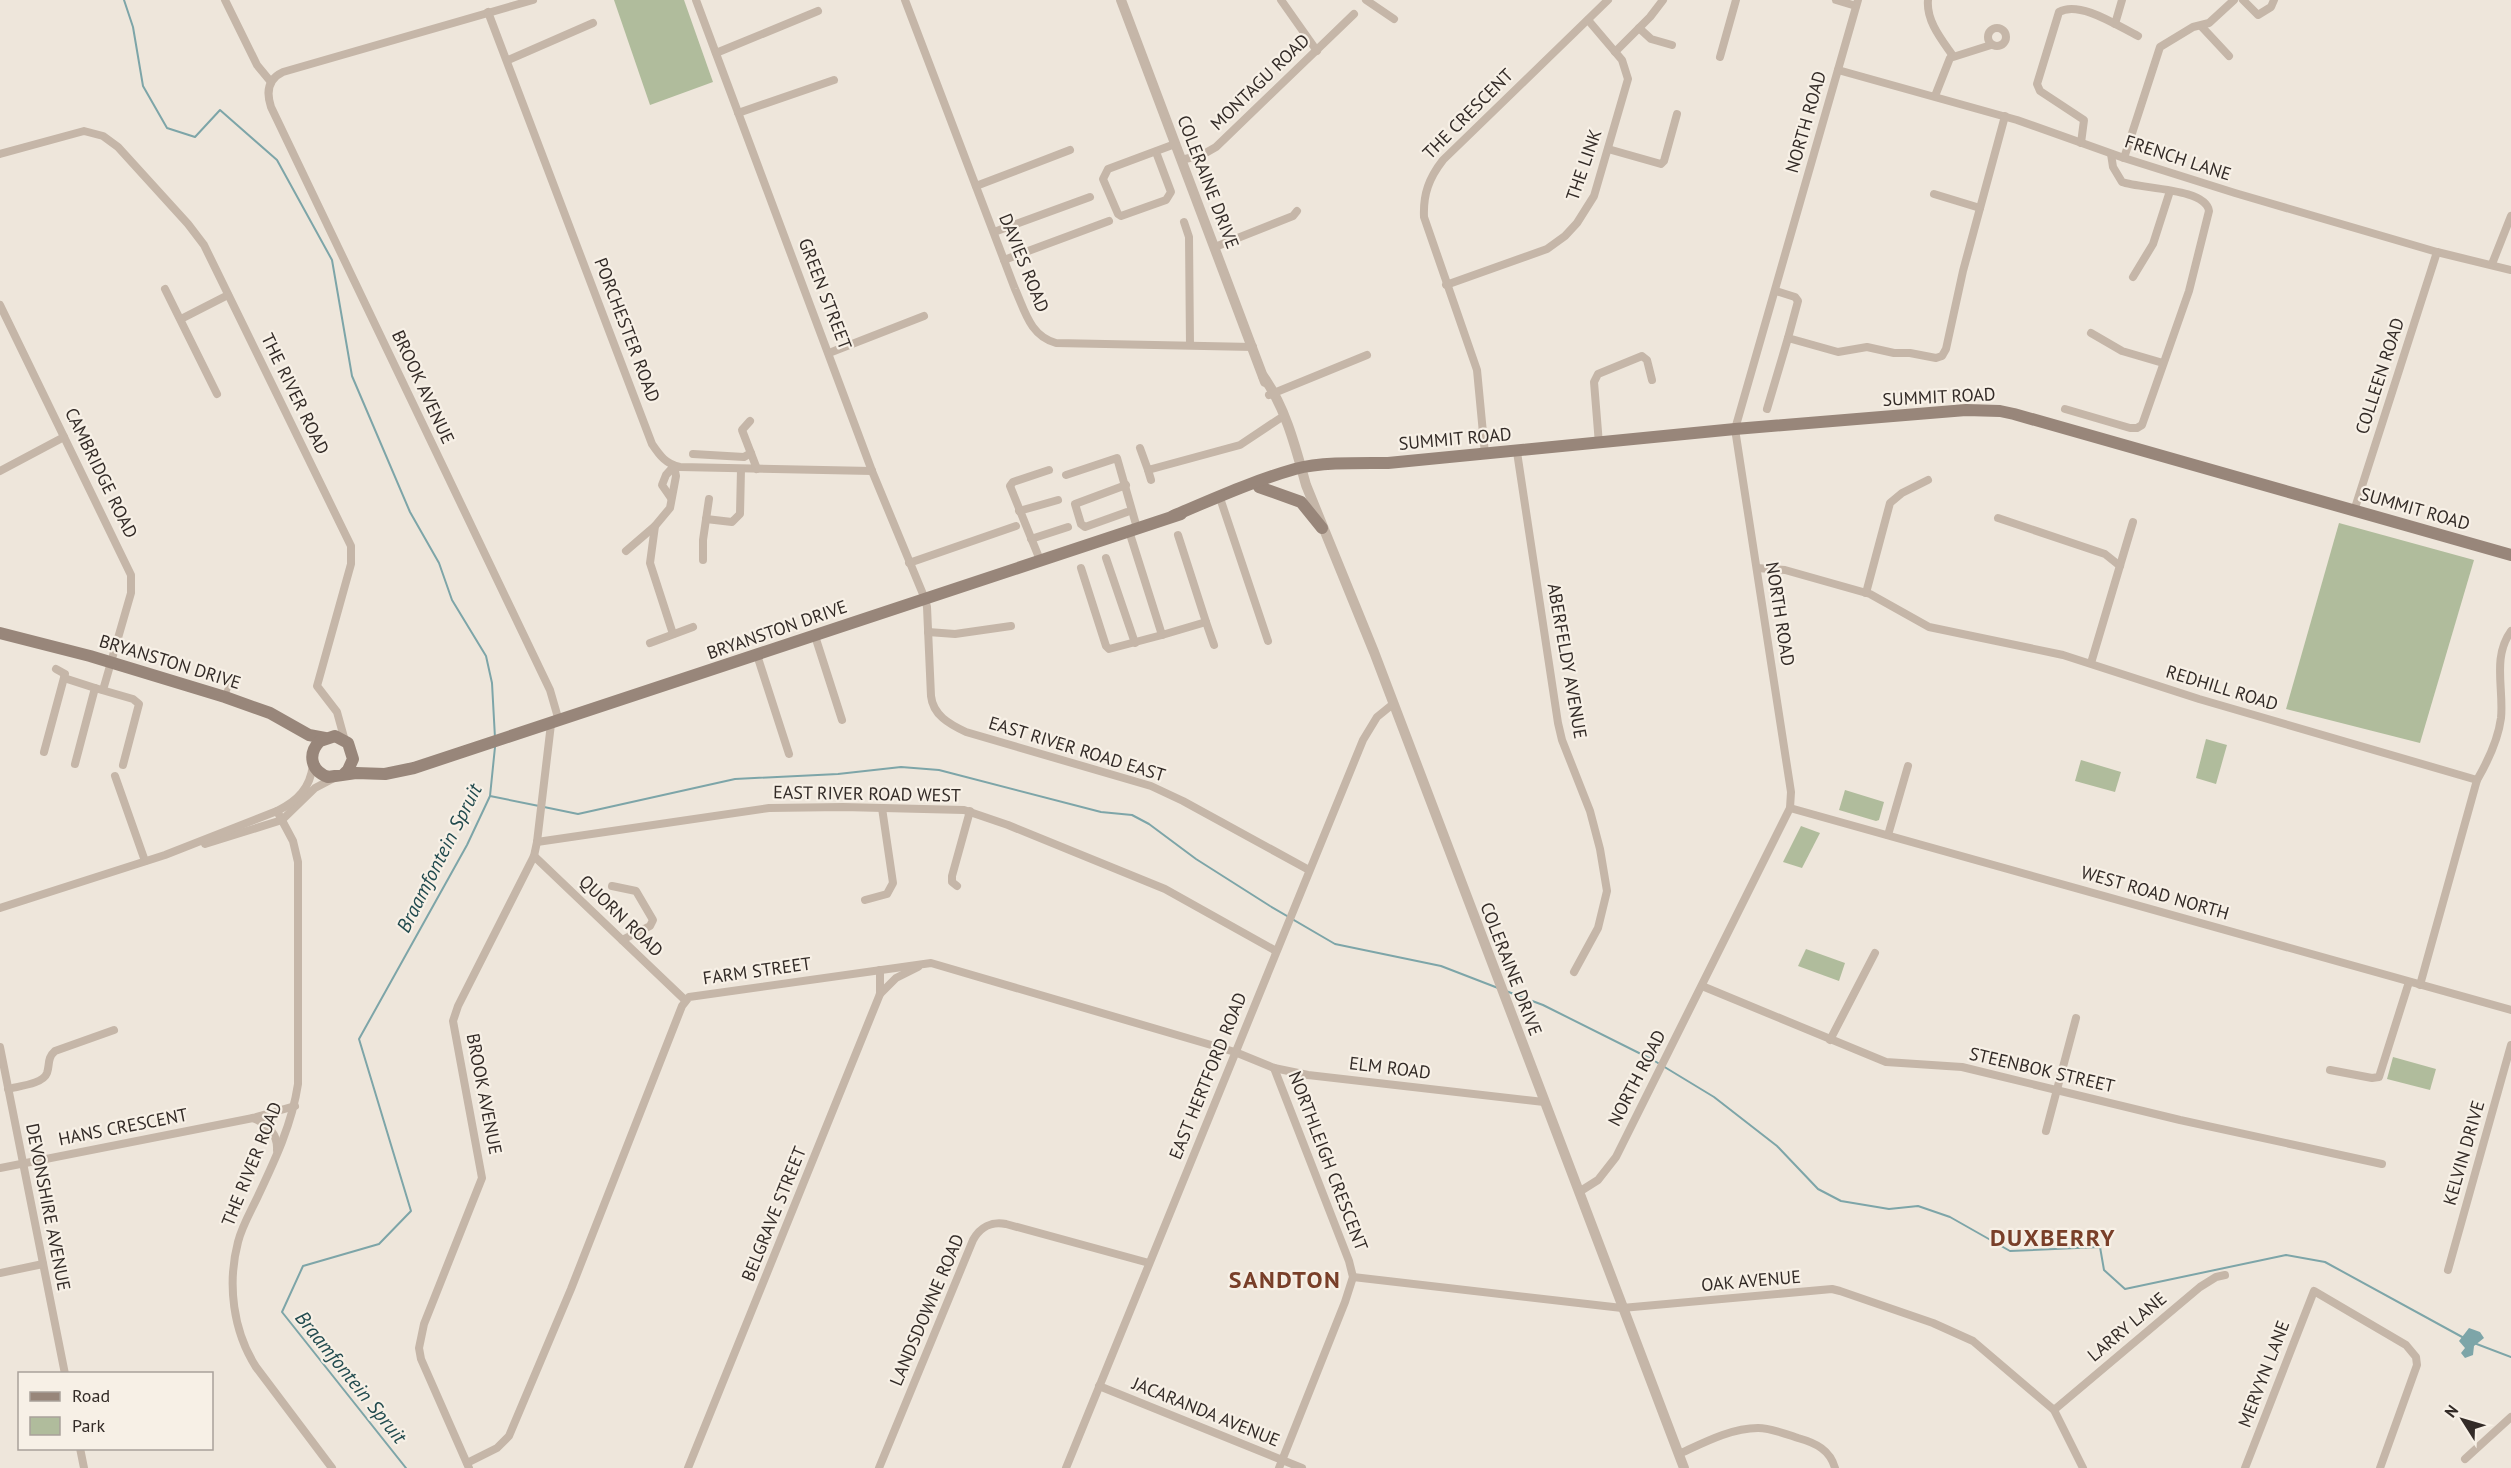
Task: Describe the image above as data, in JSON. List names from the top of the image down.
{
  "streets": {
    "main road": ["SUMMIT ROAD", "BRYANSTON DRIVE"],
    "street": [
      "MONTAGU ROAD",
      "THE CRESCENT",
      "NORTH ROAD",
      "FRENCH LANE",
      "THE LINK",
      "COLERAINE DRIVE",
      "DAVIES ROAD",
      "GREEN STREET",
      "PORCHESTER ROAD",
      "COLLEEN ROAD",
      "BROOK AVENUE",
      "THE RIVER ROAD",
      "CAMBRIDGE ROAD",
      "ABERFELDY AVENUE",
      "REDHILL ROAD",
      "EAST RIVER ROAD EAST",
      "EAST RIVER ROAD WEST",
      "WEST ROAD NORTH",
      "QUORN ROAD",
      "FARM STREET",
      "ELM ROAD",
      "STEENBOK STREET",
      "EAST HERTFORD ROAD",
      "HANS CRESCENT",
      "KELVIN DRIVE",
      "NORTHLEIGH CRESCENT",
      "DEVONSHIRE AVENUE",
      "BELGRAVE STREET",
      "OAK AVENUE",
      "LANDSDOWNE ROAD",
      "LARRY LANE",
      "MERVYN LANE",
      "JACARANDA AVENUE"
    ]
  },
  "crossings": [
    ["MONTAGU ROAD", "COLERAINE DRIVE"],
    ["THE CRESCENT", "THE LINK"],
    ["THE CRESCENT", "SUMMIT ROAD"],
    ["NORTH ROAD", "FRENCH LANE"],
    ["NORTH ROAD", "COLERAINE DRIVE"],
    ["NORTH ROAD", "SUMMIT ROAD"],
    ["NORTH ROAD", "REDHILL ROAD"],
    ["NORTH ROAD", "WEST ROAD NORTH"],
    ["NORTH ROAD", "STEENBOK STREET"],
    ["FRENCH LANE", "COLLEEN ROAD"],
    ["COLERAINE DRIVE", "DAVIES ROAD"],
    ["COLERAINE DRIVE", "SUMMIT ROAD"],
    ["COLERAINE DRIVE", "BRYANSTON DRIVE"],
    ["COLERAINE DRIVE", "ELM ROAD"],
    ["COLERAINE DRIVE", "EAST HERTFORD ROAD"],
    ["COLERAINE DRIVE", "OAK AVENUE"],
    ["GREEN STREET", "BRYANSTON DRIVE"],
    ["GREEN STREET", "EAST RIVER ROAD EAST"],
    ["COLLEEN ROAD", "SUMMIT ROAD"],
    ["BROOK AVENUE", "BRYANSTON DRIVE"],
    ["BROOK AVENUE", "EAST RIVER ROAD WEST"],
    ["BROOK AVENUE", "QUORN ROAD"],
    ["BROOK AVENUE", "FARM STREET"],
    ["THE RIVER ROAD", "BRYANSTON DRIVE"],
    ["THE RIVER ROAD", "HANS CRESCENT"],
    ["SUMMIT ROAD", "BRYANSTON DRIVE"],
    ["SUMMIT ROAD", "ABERFELDY AVENUE"],
    ["CAMBRIDGE ROAD", "BRYANSTON DRIVE"],
    ["BRYANSTON DRIVE", "EAST RIVER ROAD EAST"],
    ["EAST RIVER ROAD EAST", "EAST HERTFORD ROAD"],
    ["EAST RIVER ROAD WEST", "EAST HERTFORD ROAD"],
    ["QUORN ROAD", "FARM STREET"],
    ["FARM STREET", "ELM ROAD"],
    ["FARM STREET", "EAST HERTFORD ROAD"],
    ["FARM STREET", "BELGRAVE STREET"],
    ["ELM ROAD", "EAST HERTFORD ROAD"],
    ["ELM ROAD", "NORTHLEIGH CRESCENT"],
    ["EAST HERTFORD ROAD", "LANDSDOWNE ROAD"],
    ["EAST HERTFORD ROAD", "JACARANDA AVENUE"],
    ["HANS CRESCENT", "DEVONSHIRE AVENUE"],
    ["NORTHLEIGH CRESCENT", "OAK AVENUE"],
    ["NORTHLEIGH CRESCENT", "JACARANDA AVENUE"],
    ["OAK AVENUE", "LARRY LANE"]
  ],
  "districts": ["DUXBERRY", "SANDTON"],
  "water": ["Braamfontein Spruit"],
  "legend": ["Road", "Park"],
  "north": "top left"
}
